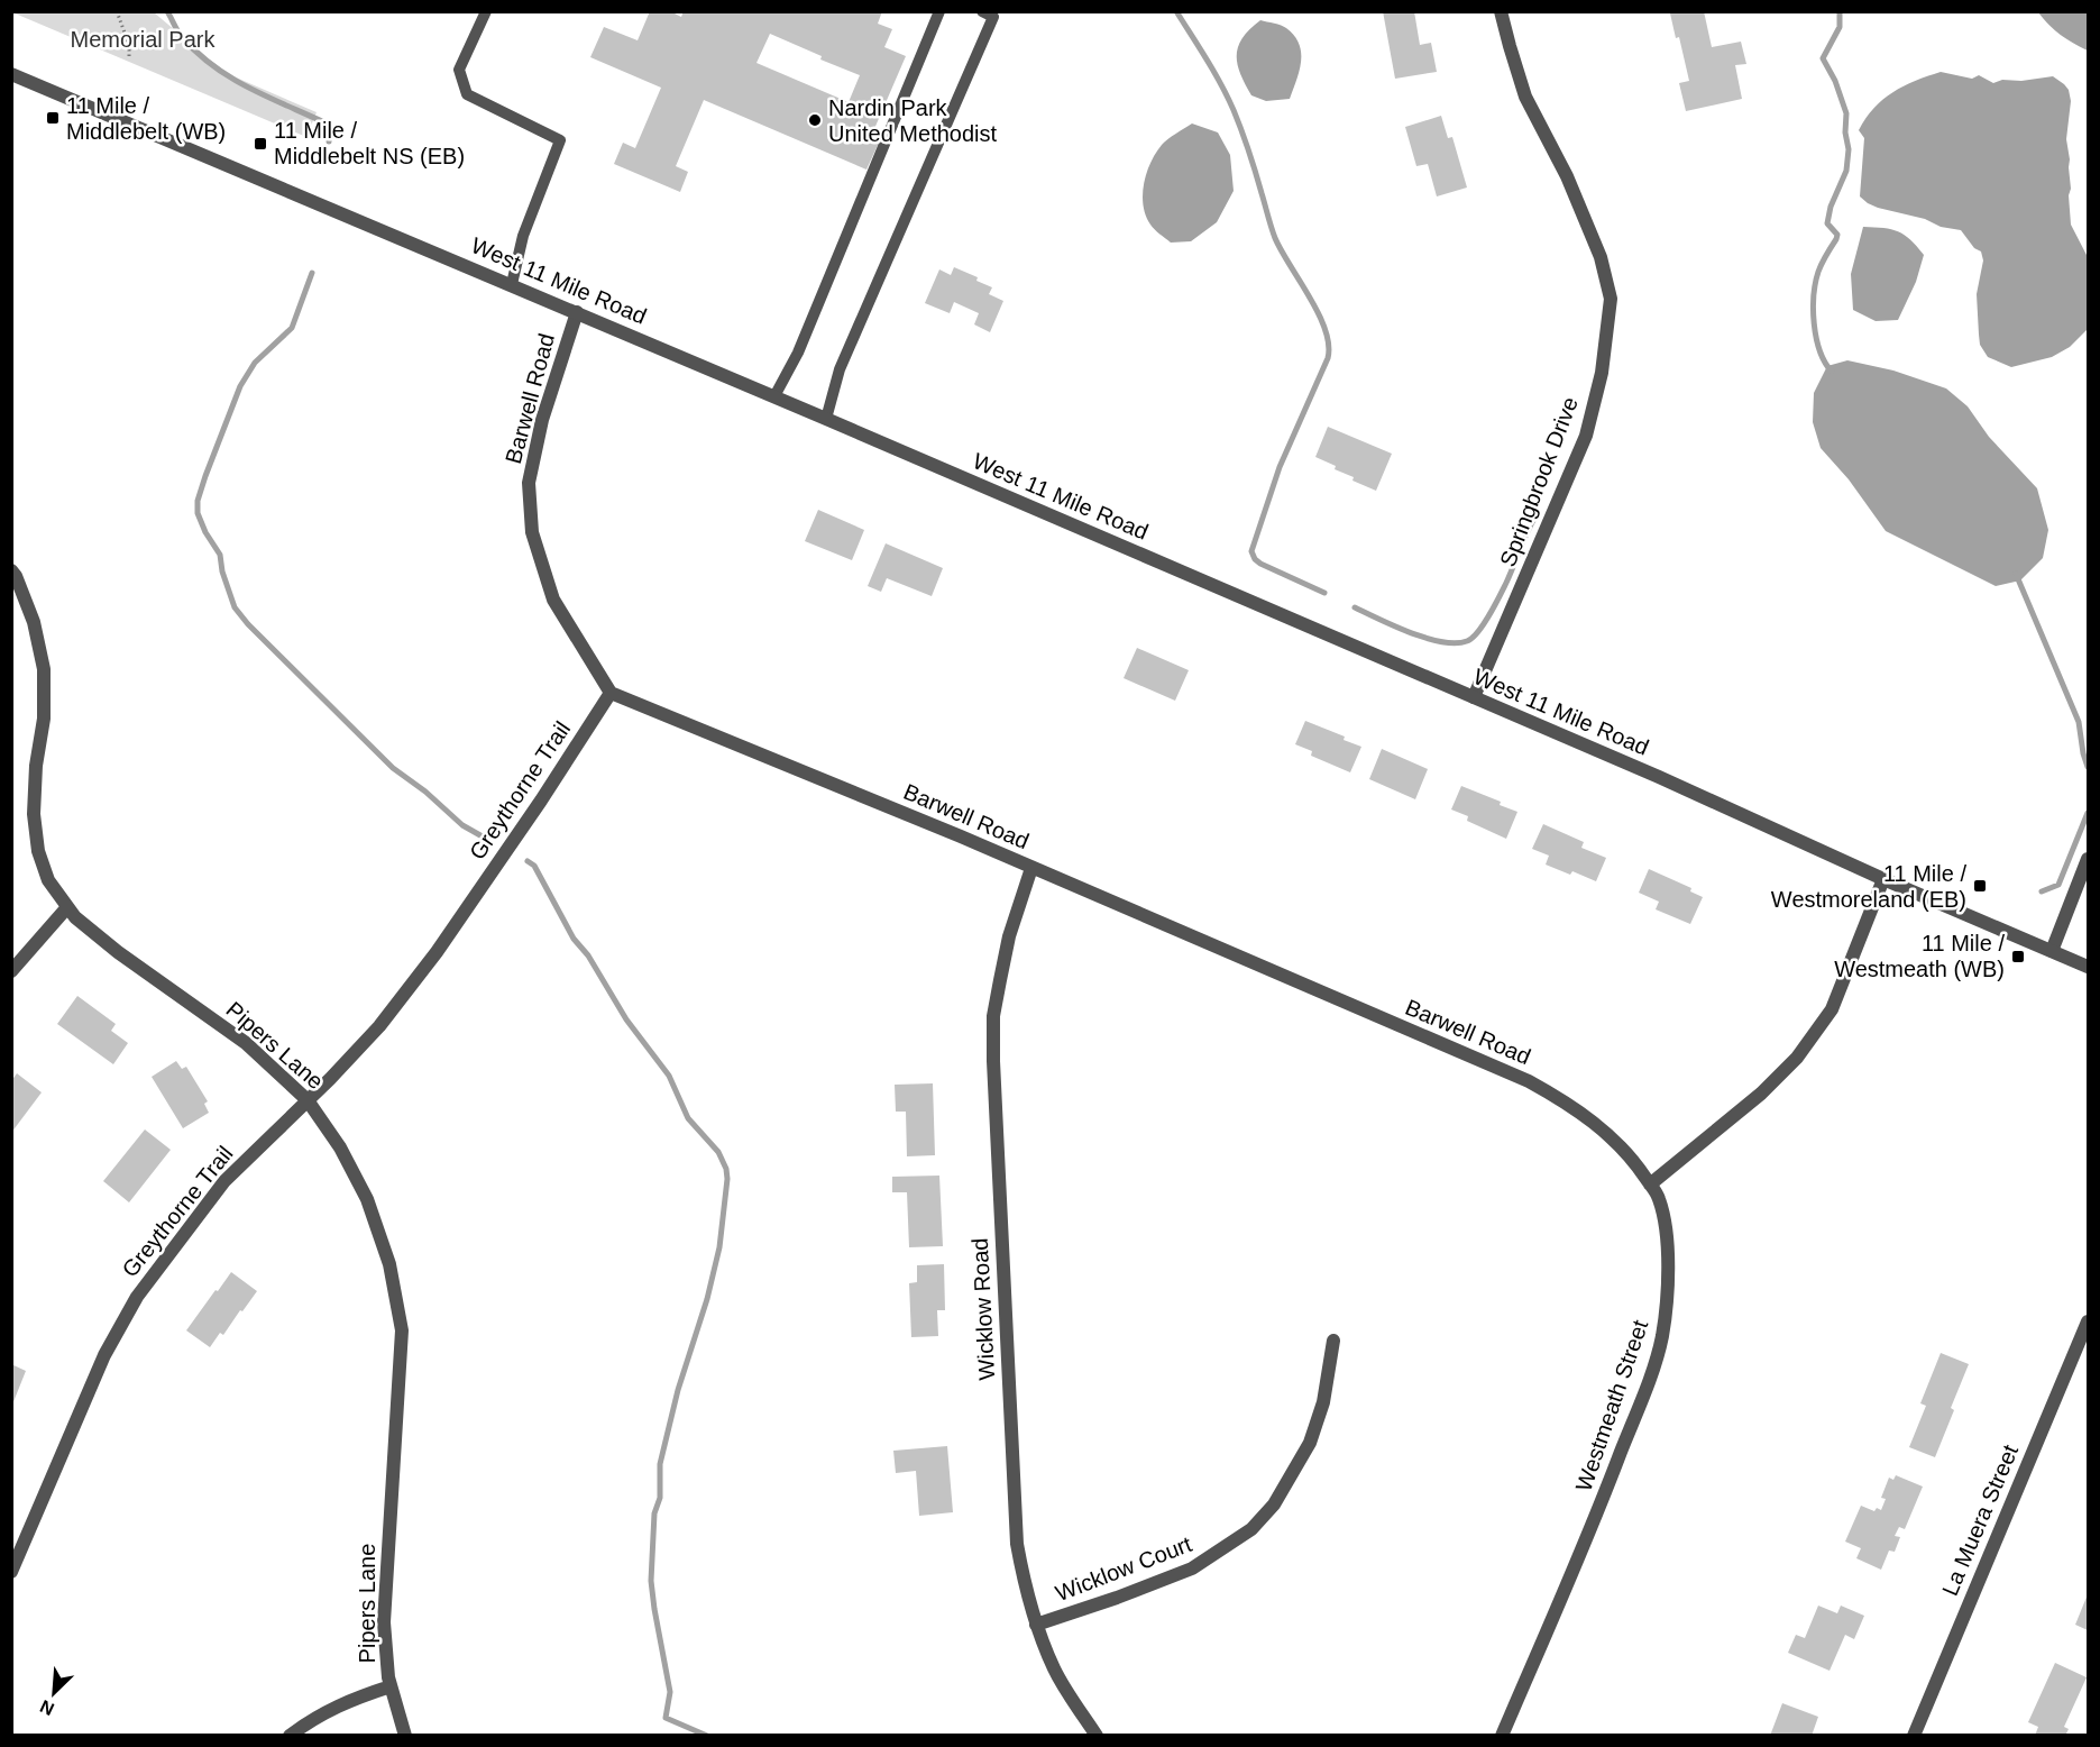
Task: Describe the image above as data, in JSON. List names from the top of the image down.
{
  "streets": {
    "street": [
      "West 11 Mile Road",
      "Barwell Road",
      "Springbrook Drive",
      "Greythorne Trail",
      "Pipers Lane",
      "Wicklow Road",
      "Westmeath Street",
      "La Muera Street",
      "Wicklow Court"
    ]
  },
  "crossings": [
    ["West 11 Mile Road", "Barwell Road"],
    ["West 11 Mile Road", "Springbrook Drive"],
    ["Barwell Road", "Greythorne Trail"],
    ["Barwell Road", "Wicklow Road"],
    ["Barwell Road", "Westmeath Street"],
    ["Greythorne Trail", "Pipers Lane"],
    ["Wicklow Road", "Wicklow Court"]
  ],
  "parks": ["Memorial Park"],
  "places": {
    "transit": [
      "11 Mile / Middlebelt (WB)",
      "11 Mile / Middlebelt NS (EB)",
      "11 Mile / Westmoreland (EB)",
      "11 Mile / Westmeath (WB)"
    ],
    "other": ["Nardin Park United Methodist"]
  },
  "north": "bottom left"
}
